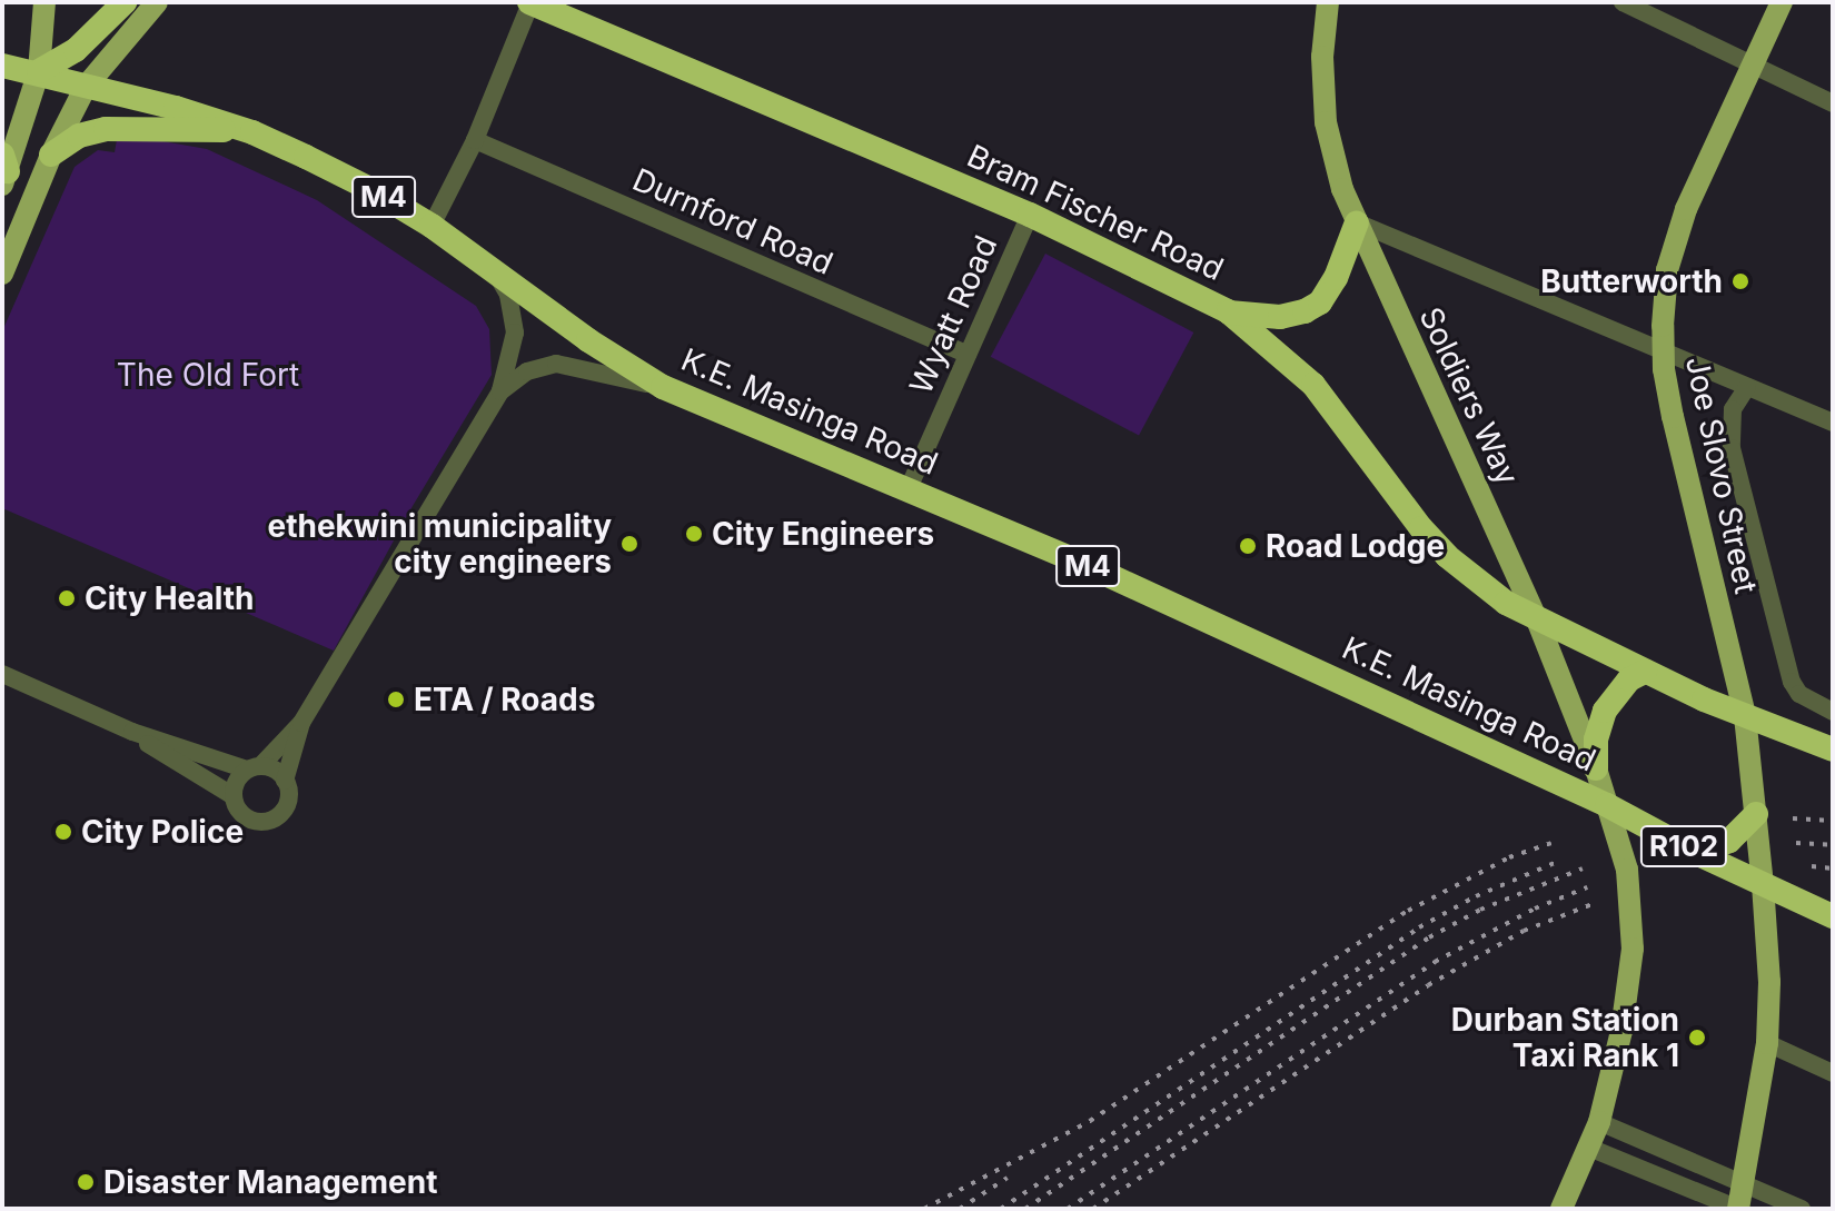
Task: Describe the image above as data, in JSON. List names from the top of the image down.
{
  "streets": {
    "highway": [
      "M4",
      "Bram Fischer Road",
      "K.E. Masinga Road",
      "R102"
    ],
    "main road": ["Soldiers Way", "Joe Slovo Street"],
    "street": ["Durnford Road", "Wyatt Road"]
  },
  "crossings": [
    ["Bram Fischer Road", "Wyatt Road"],
    ["Bram Fischer Road", "Soldiers Way"],
    ["Bram Fischer Road", "K.E. Masinga Road"],
    ["Bram Fischer Road", "Joe Slovo Street"],
    ["Bram Fischer Road", "R102"],
    ["Durnford Road", "Wyatt Road"],
    ["Wyatt Road", "K.E. Masinga Road"],
    ["Soldiers Way", "K.E. Masinga Road"],
    ["Soldiers Way", "Joe Slovo Street"],
    ["Soldiers Way", "R102"],
    ["K.E. Masinga Road", "Joe Slovo Street"],
    ["K.E. Masinga Road", "R102"],
    ["Joe Slovo Street", "R102"]
  ],
  "parks": ["The Old Fort"],
  "places": [
    "Butterworth",
    "City Engineers",
    "ethekwini municipality city engineers",
    "Road Lodge",
    "City Health",
    "ETA / Roads",
    "City Police",
    "Durban Station Taxi Rank 1",
    "Disaster Management"
  ]
}
